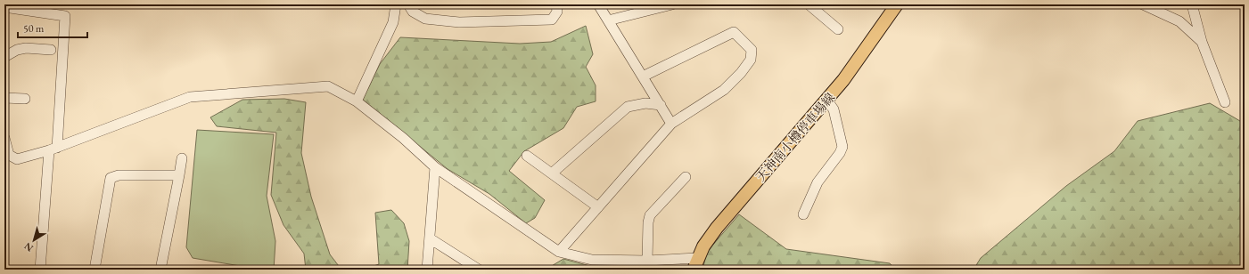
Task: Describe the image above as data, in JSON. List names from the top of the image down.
{
  "streets": {
    "main road": ["天神南小樽停車場線"]
  },
  "scale_bar": "50 m",
  "north": "bottom left"
}
